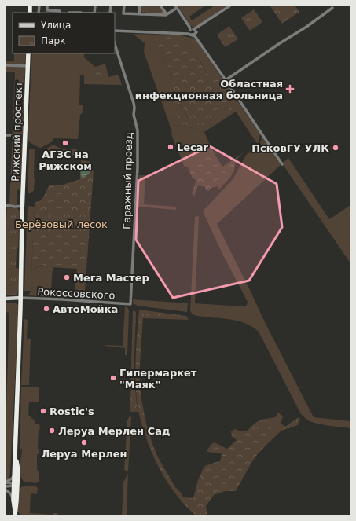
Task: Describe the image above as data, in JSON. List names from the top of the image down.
{
  "streets": {
    "highway": ["Рижский проспект"],
    "street": ["Гаражный проезд", "Рокоссовского"]
  },
  "crossings": [
    ["Рижский проспект", "Рокоссовского"],
    ["Гаражный проезд", "Рокоссовского"]
  ],
  "parks": ["Берёзовый лесок"],
  "places": {
    "health": ["Областная инфекционная больница"],
    "other": [
      "АГЗС на Рижском",
      "Lecar",
      "ПсковГУ УЛК",
      "Мега Мастер",
      "АвтоМойка",
      "Гипермаркет \"Маяк\"",
      "Rostic's",
      "Леруа Мерлен Сад",
      "Леруа Мерлен"
    ]
  },
  "legend": ["Улица", "Парк"]
}
